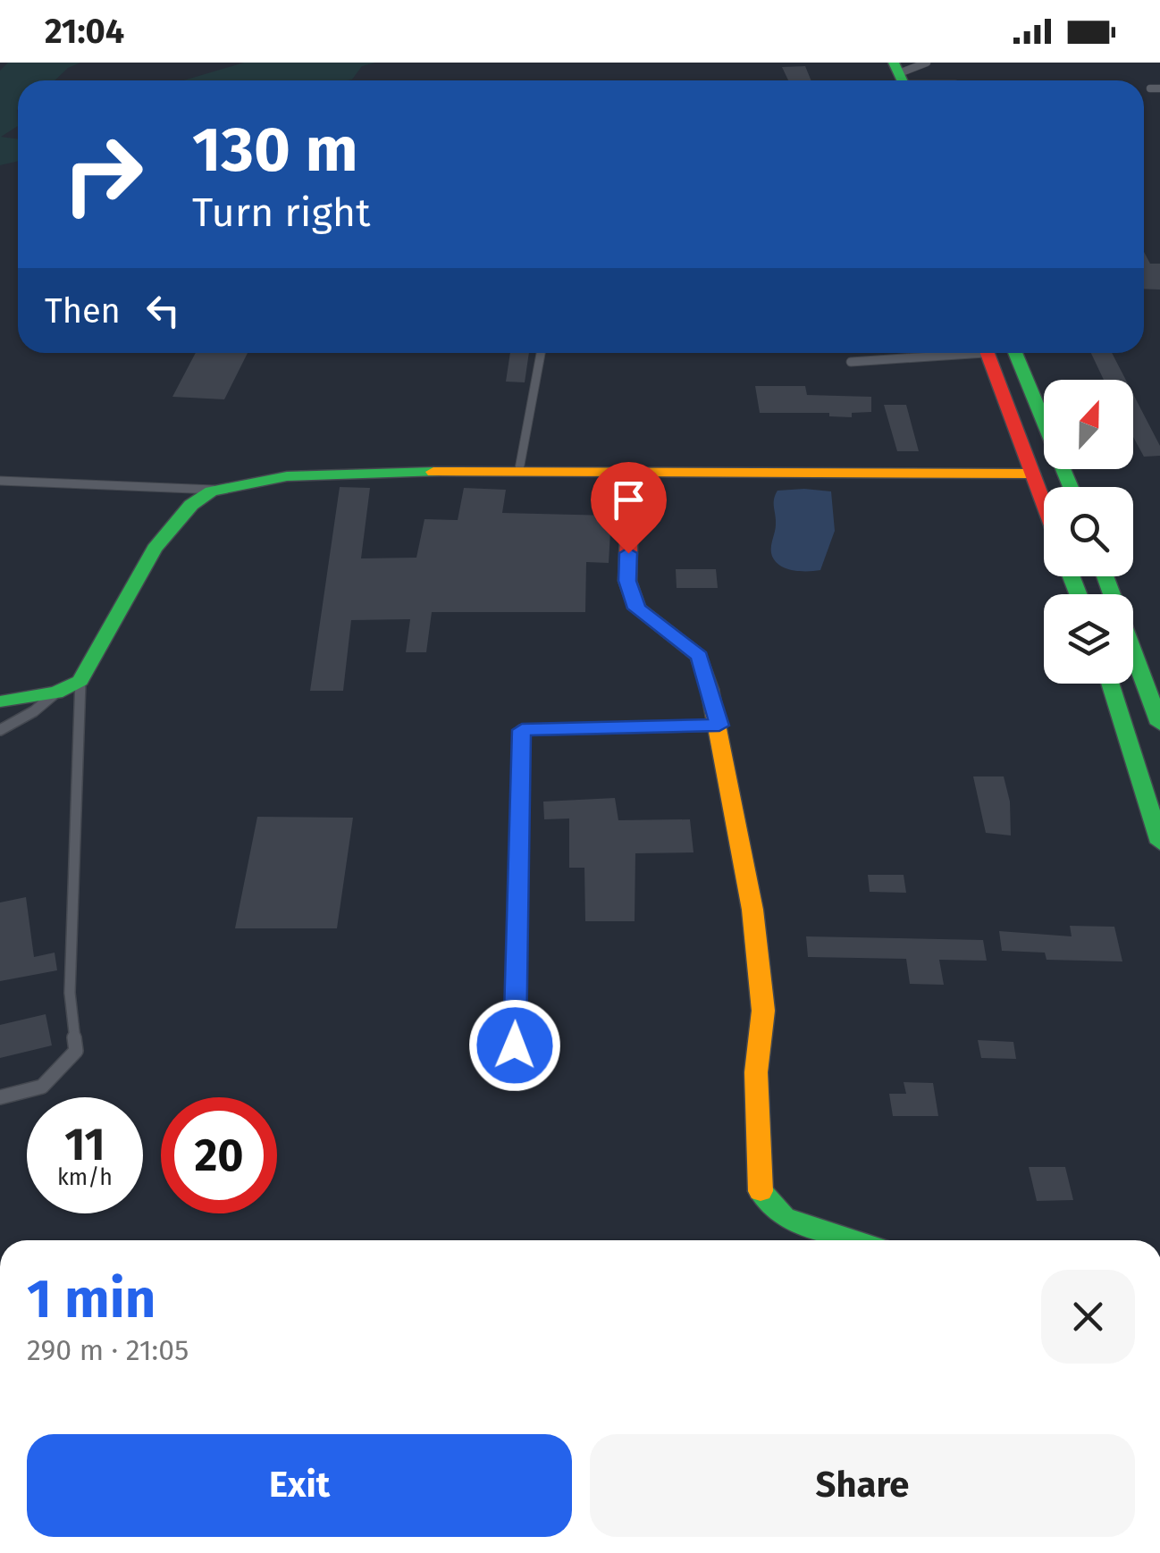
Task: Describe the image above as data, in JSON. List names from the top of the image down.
{
  "north": "top",
  "page": {
    "status": "21:04",
    "turn": ["130 m", "Turn right"],
    "then": "Then",
    "speed": "11 km/h",
    "limit": "20",
    "heading": ["1 min", "290 m · 21:05"],
    "buttons": ["Exit", "Share"]
  }
}
